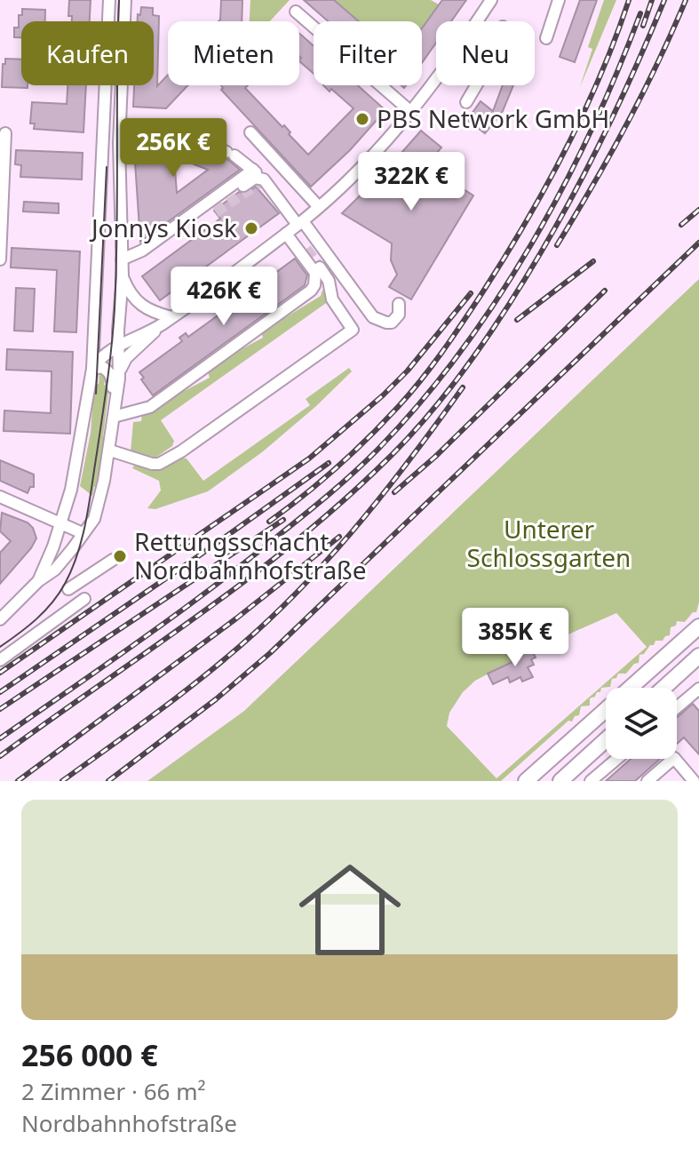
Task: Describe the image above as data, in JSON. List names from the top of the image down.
{
  "parks": ["Unterer Schlossgarten"],
  "places": ["PBS Network GmbH", "Jonnys Kiosk", "Rettungsschacht Nordbahnhofstraße"],
  "page": {
    "chip": [
      "Kaufen",
      "Mieten",
      "Filter",
      "Neu"
    ],
    "price": [
      "256K €",
      "322K €",
      "426K €",
      "385K €"
    ],
    "list": [
      {
        "name": "256 000 €",
        "note": "2 Zimmer · 66 m² · Nordbahnhofstraße"
      }
    ]
  }
}
